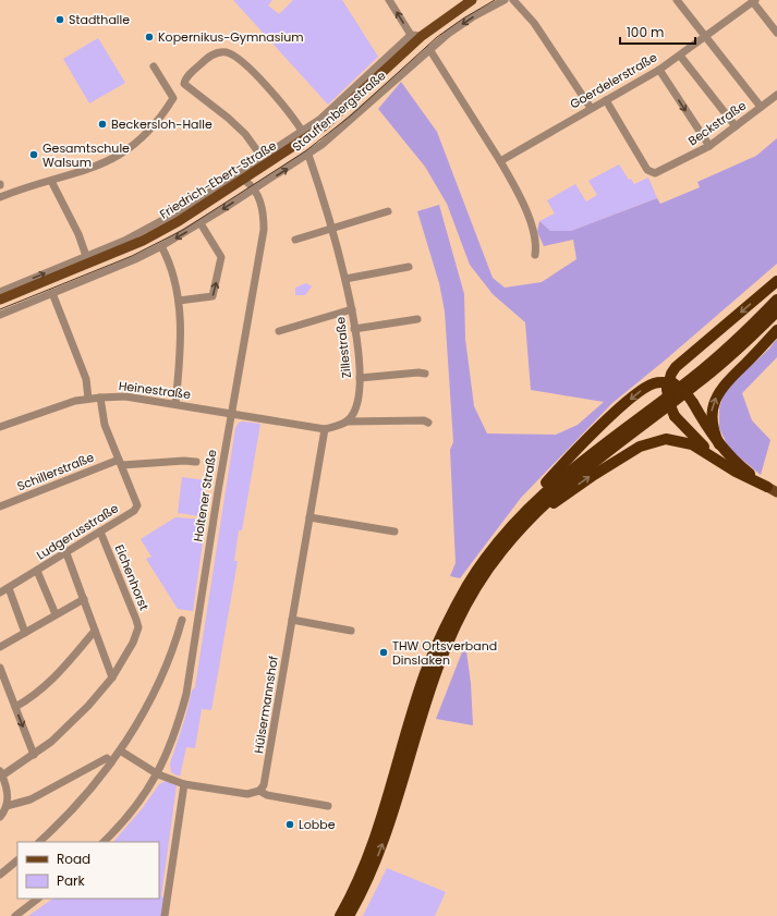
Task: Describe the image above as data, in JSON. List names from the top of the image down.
{
  "streets": {
    "main road": ["Friedrich-Ebert-Straße"],
    "street": [
      "Goerdelerstraße",
      "Stauffenbergstraße",
      "Beckstraße",
      "Zillestraße",
      "Heinestraße",
      "Schillerstraße",
      "Holtener Straße",
      "Ludgerusstraße",
      "Eichenhorst",
      "Hülsermannshof"
    ]
  },
  "crossings": [
    ["Goerdelerstraße", "Beckstraße"],
    ["Stauffenbergstraße", "Friedrich-Ebert-Straße"],
    ["Stauffenbergstraße", "Zillestraße"],
    ["Stauffenbergstraße", "Holtener Straße"],
    ["Friedrich-Ebert-Straße", "Holtener Straße"],
    ["Heinestraße", "Holtener Straße"],
    ["Heinestraße", "Ludgerusstraße"],
    ["Schillerstraße", "Ludgerusstraße"],
    ["Ludgerusstraße", "Eichenhorst"]
  ],
  "places": [
    "Stadthalle",
    "Kopernikus-Gymnasium",
    "Beckersloh-Halle",
    "Gesamtschule Walsum",
    "THW Ortsverband Dinslaken",
    "Lobbe"
  ],
  "legend": ["Road", "Park"],
  "scale_bar": "100 m"
}
